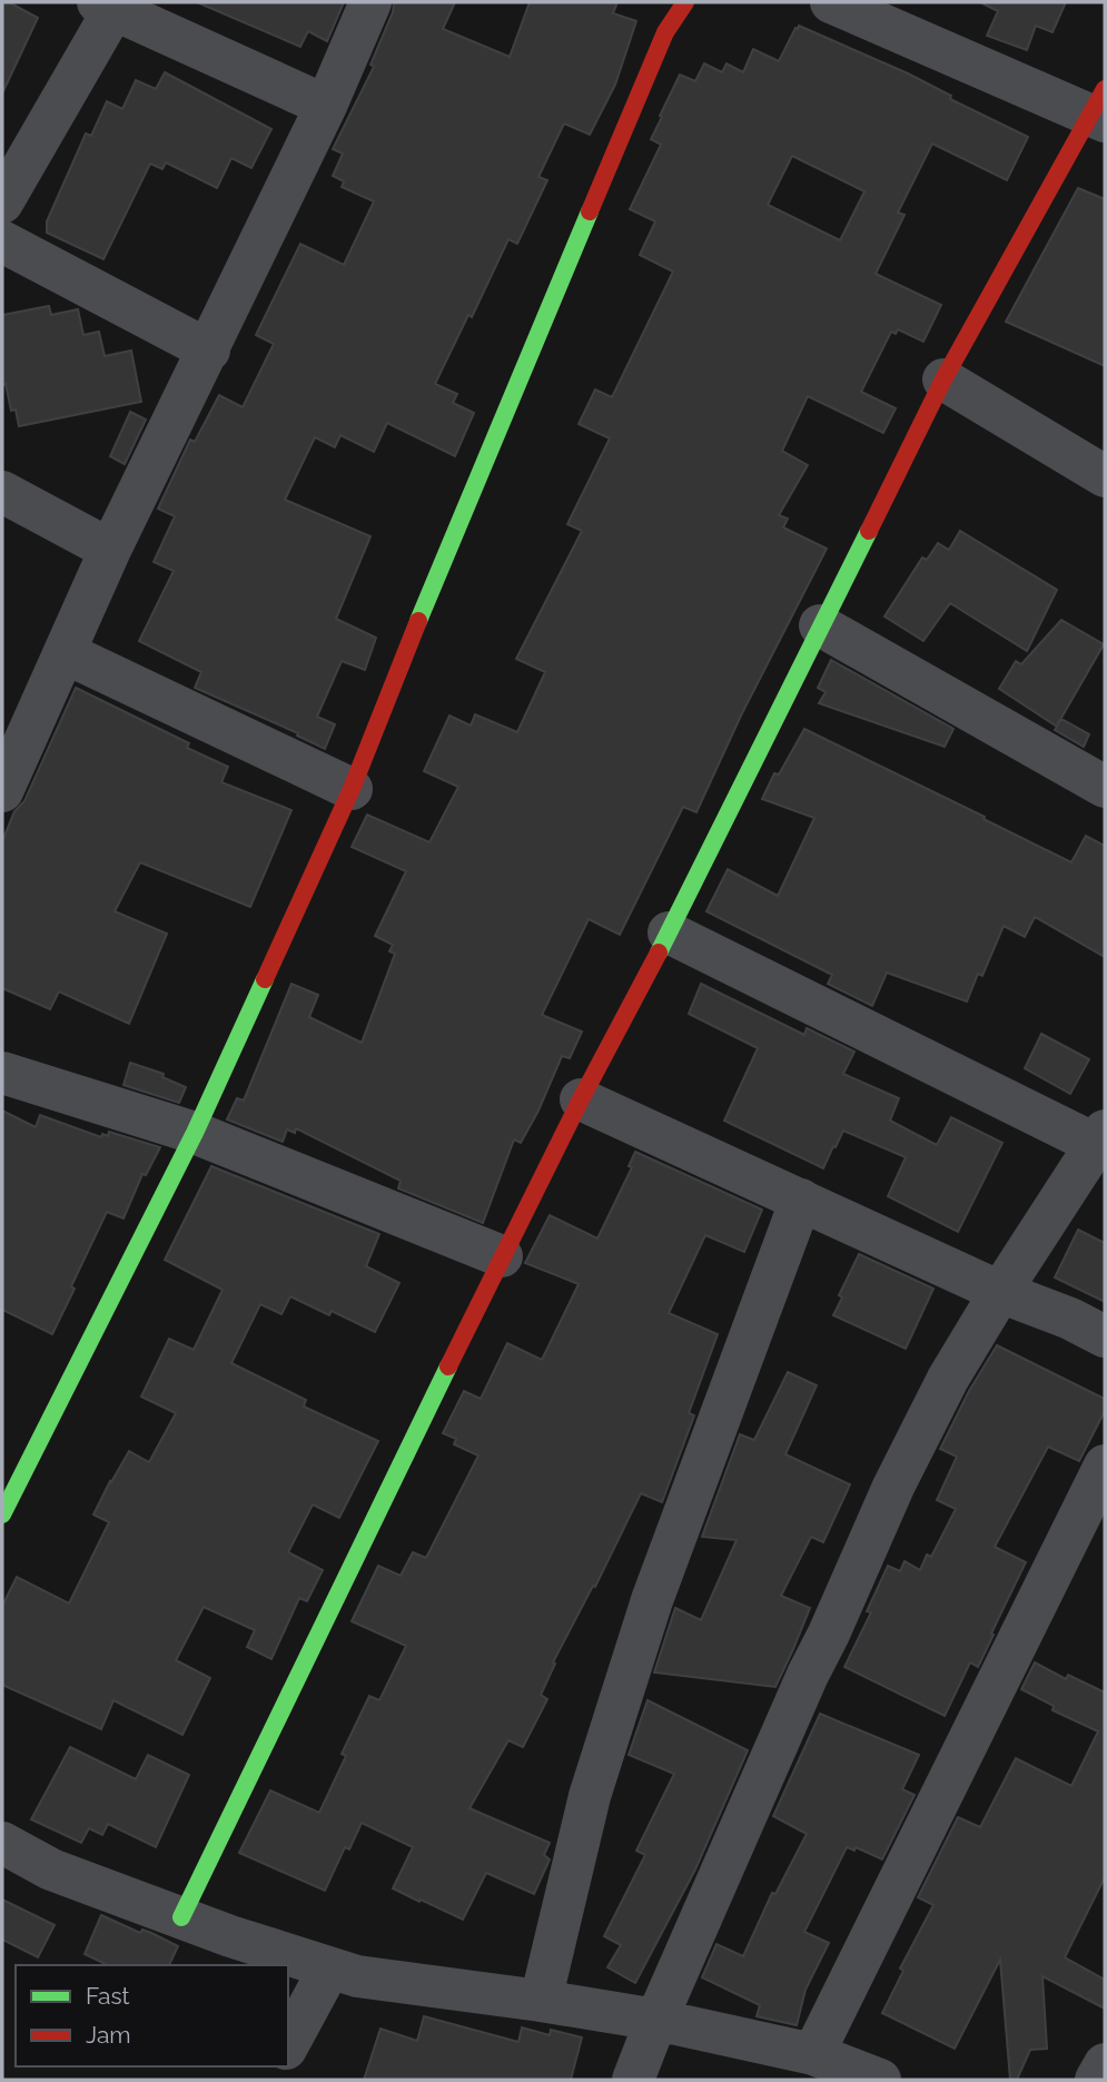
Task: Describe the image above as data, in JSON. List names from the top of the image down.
{
  "legend": ["Fast", "Jam"]
}
